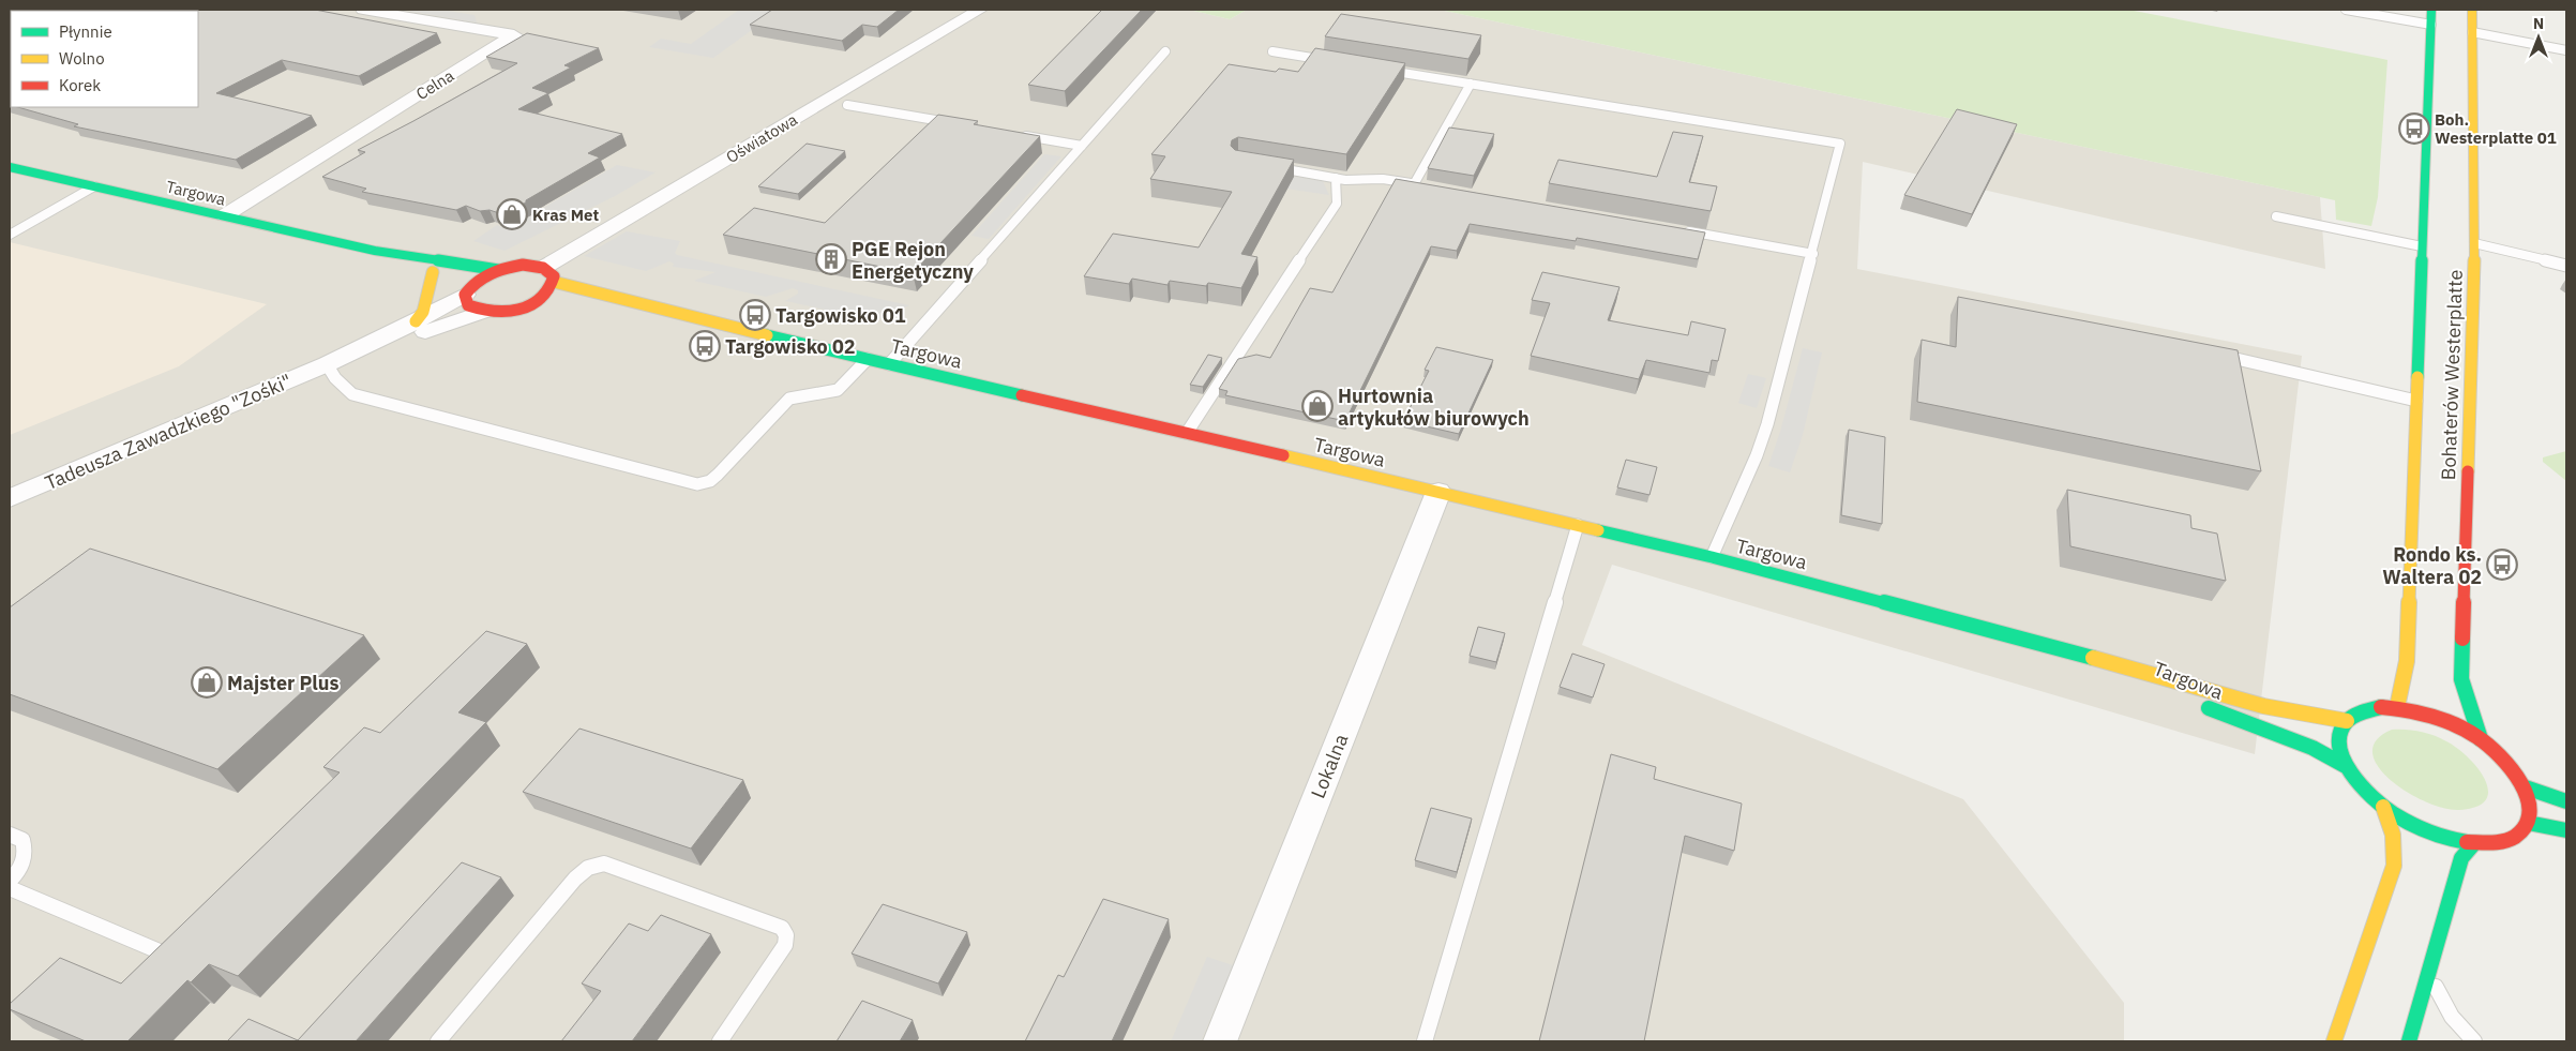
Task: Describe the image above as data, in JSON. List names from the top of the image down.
{
  "streets": {
    "main road": ["Targowa", "Bohaterów Westerplatte"],
    "street": [
      "Celna",
      "Oświatowa",
      "Tadeusza Zawadzkiego \"Zośki\"",
      "Lokalna"
    ]
  },
  "crossings": [
    ["Celna", "Targowa"],
    ["Oświatowa", "Targowa"],
    ["Targowa", "Lokalna"]
  ],
  "places": {
    "bus stop": [
      "Boh. Westerplatte 01",
      "Targowisko 01",
      "Targowisko 02",
      "Rondo ks. Waltera 02"
    ],
    "shop": ["Kras Met", "Hurtownia artykułów biurowych", "Majster Plus"],
    "building": ["PGE Rejon Energetyczny"]
  },
  "legend": ["Płynnie", "Wolno", "Korek"],
  "north": "top"
}
